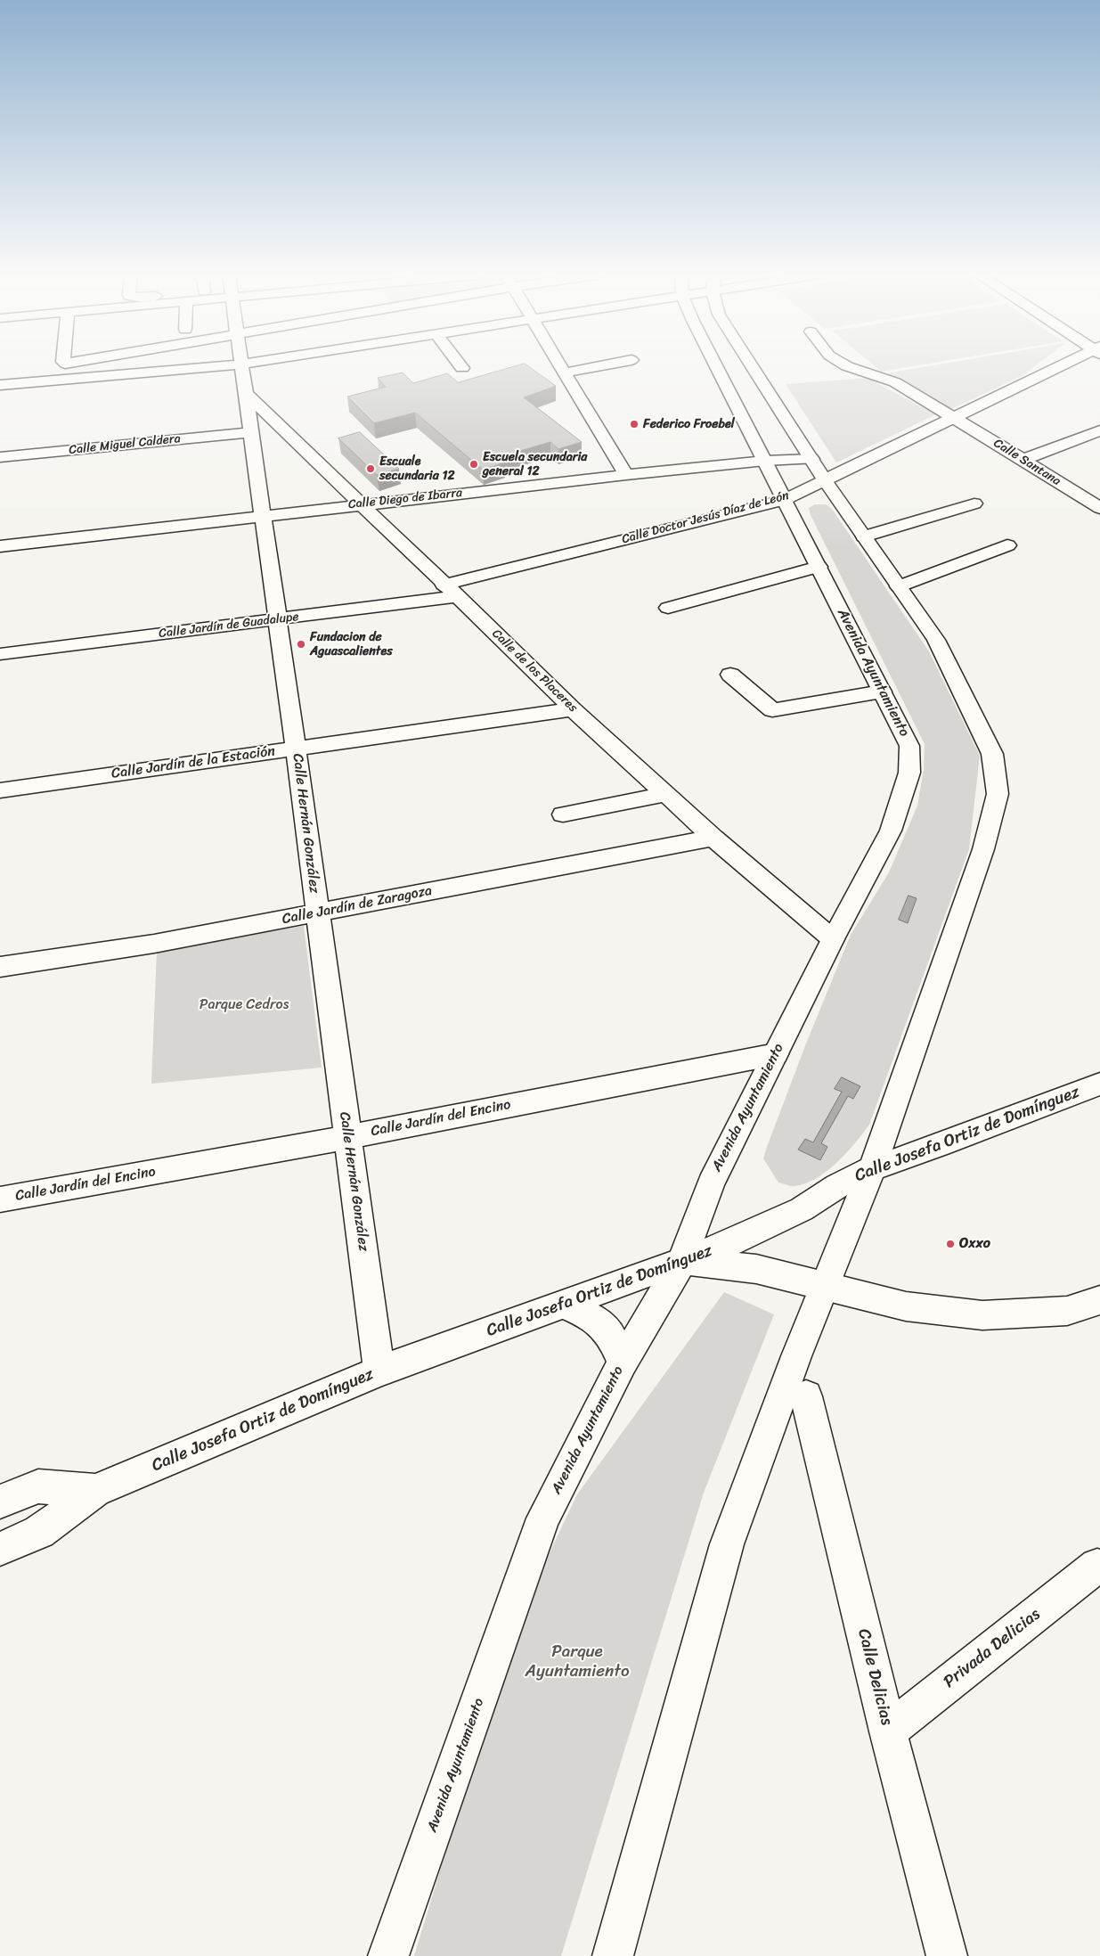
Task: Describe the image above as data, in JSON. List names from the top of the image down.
{
  "streets": {
    "street": [
      "Calle Miguel Caldera",
      "Calle Santana",
      "Calle Diego de Ibarra",
      "Calle Doctor Jesús Díaz de León",
      "Calle Jardín de Guadalupe",
      "Calle de los Placeres",
      "Avenida Ayuntamiento",
      "Calle Jardín de la Estación",
      "Calle Hernán González",
      "Calle Jardín de Zaragoza",
      "Calle Jardín del Encino",
      "Calle Josefa Ortiz de Domínguez",
      "Privada Delicias",
      "Calle Delicias"
    ]
  },
  "crossings": [
    ["Calle Miguel Caldera", "Calle Hernán González"],
    ["Calle Santana", "Calle Doctor Jesús Díaz de León"],
    ["Calle Diego de Ibarra", "Calle de los Placeres"],
    ["Calle Diego de Ibarra", "Avenida Ayuntamiento"],
    ["Calle Diego de Ibarra", "Calle Hernán González"],
    ["Calle Doctor Jesús Díaz de León", "Calle Jardín de Guadalupe"],
    ["Calle Doctor Jesús Díaz de León", "Calle de los Placeres"],
    ["Calle Doctor Jesús Díaz de León", "Avenida Ayuntamiento"],
    ["Calle Jardín de Guadalupe", "Calle de los Placeres"],
    ["Calle Jardín de Guadalupe", "Calle Hernán González"],
    ["Calle de los Placeres", "Avenida Ayuntamiento"],
    ["Calle de los Placeres", "Calle Jardín de la Estación"],
    ["Calle de los Placeres", "Calle Hernán González"],
    ["Calle de los Placeres", "Calle Jardín de Zaragoza"],
    ["Avenida Ayuntamiento", "Calle Jardín del Encino"],
    ["Avenida Ayuntamiento", "Calle Josefa Ortiz de Domínguez"],
    ["Calle Jardín de la Estación", "Calle Hernán González"],
    ["Calle Hernán González", "Calle Jardín de Zaragoza"],
    ["Calle Hernán González", "Calle Jardín del Encino"],
    ["Calle Hernán González", "Calle Josefa Ortiz de Domínguez"],
    ["Privada Delicias", "Calle Delicias"]
  ],
  "parks": ["Parque Cedros", "Parque Ayuntamiento"],
  "places": [
    "Federico Froebel",
    "Escuela secundaria general 12",
    "Escuale secundaria 12",
    "Fundacion de Aguascalientes",
    "Oxxo"
  ]
}
